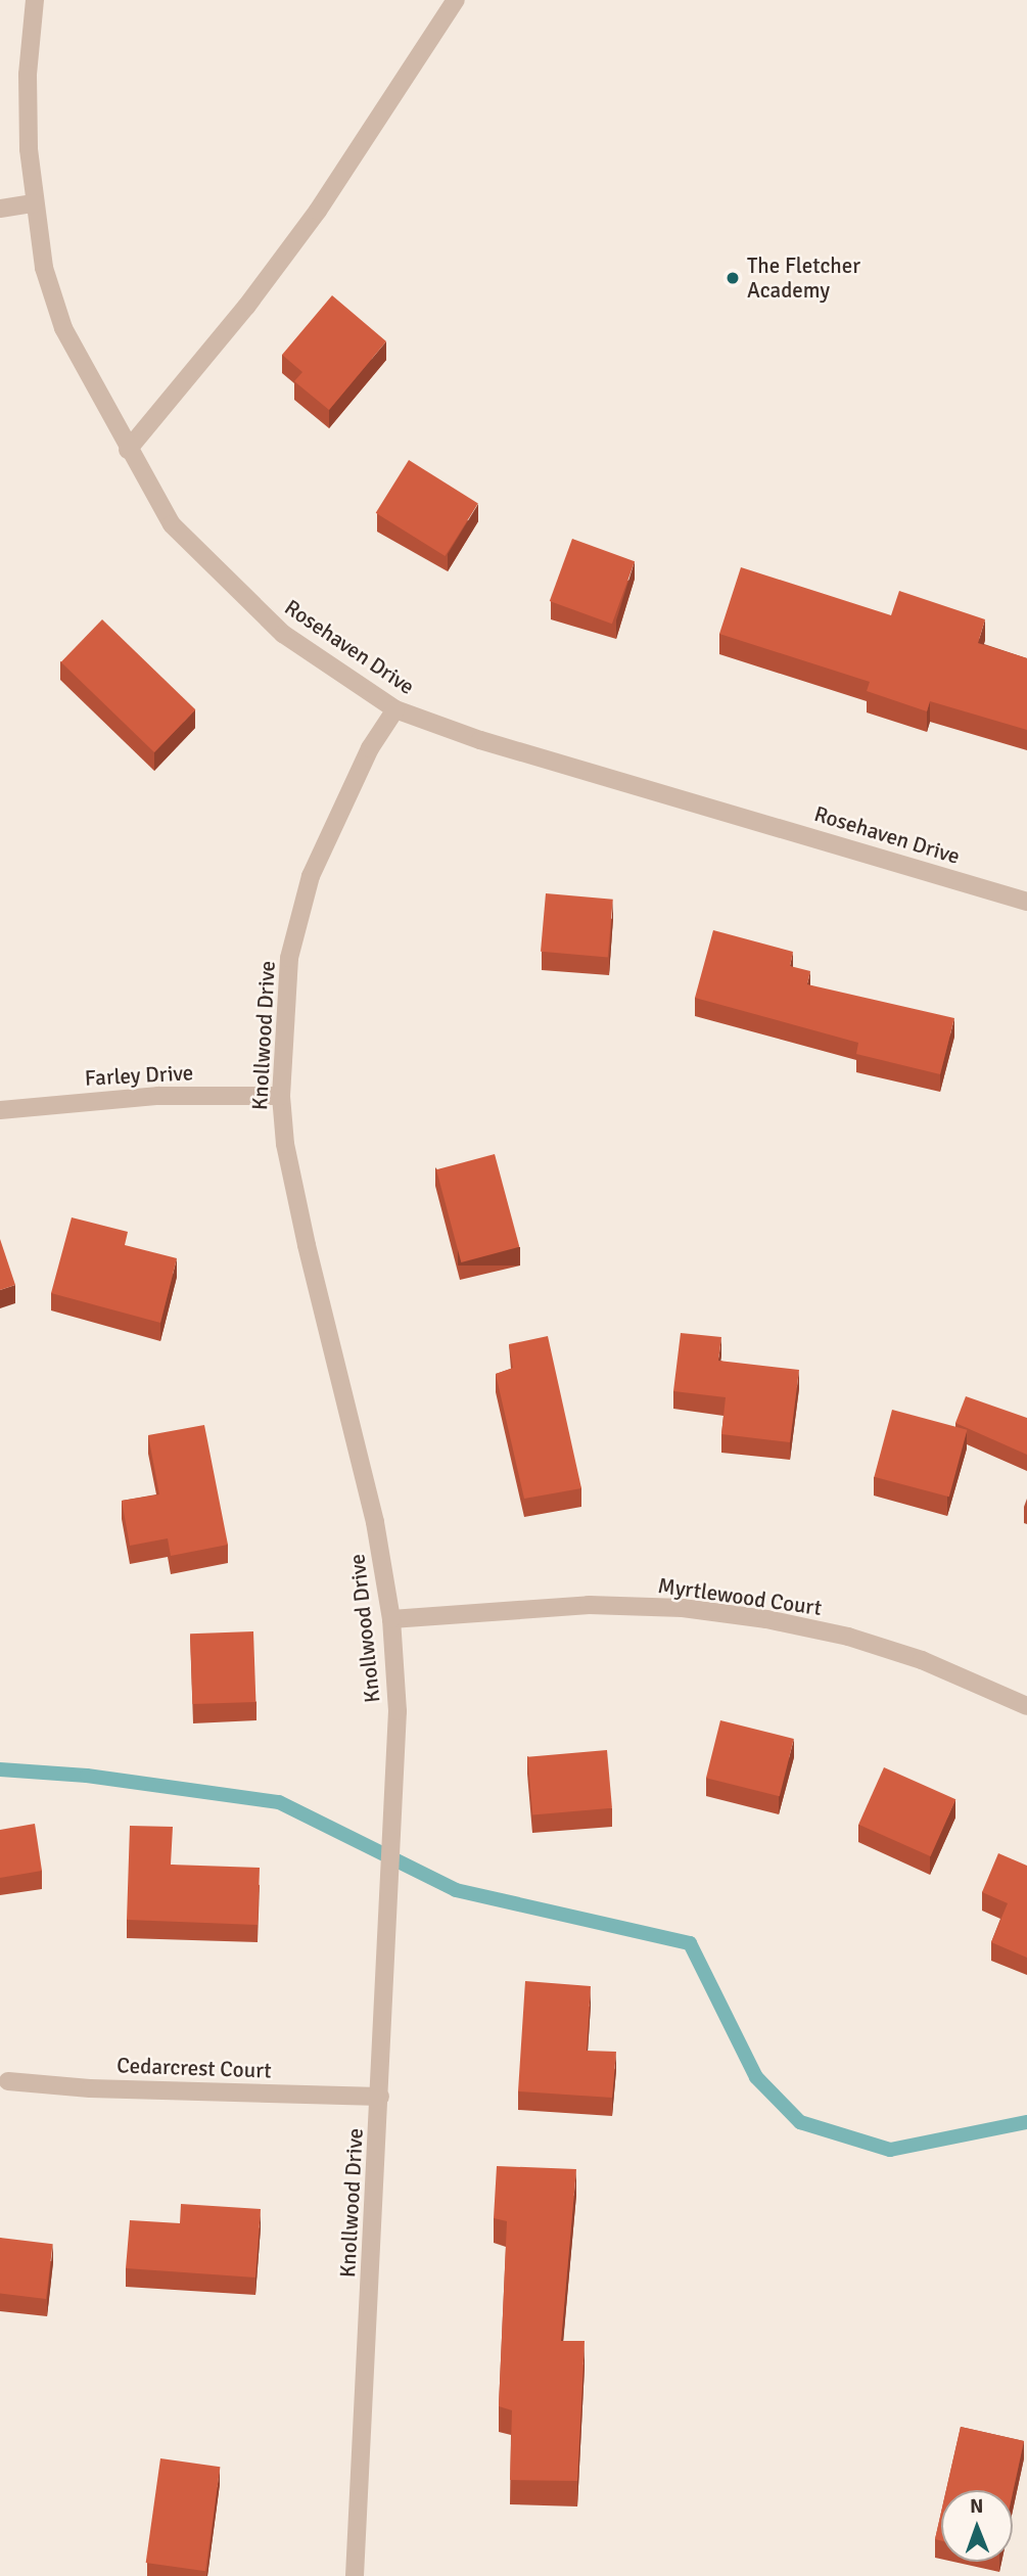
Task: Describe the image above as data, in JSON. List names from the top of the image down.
{
  "streets": {
    "street": [
      "Rosehaven Drive",
      "Knollwood Drive",
      "Farley Drive",
      "Myrtlewood Court",
      "Cedarcrest Court"
    ]
  },
  "crossings": [
    ["Rosehaven Drive", "Knollwood Drive"],
    ["Knollwood Drive", "Farley Drive"],
    ["Knollwood Drive", "Myrtlewood Court"],
    ["Knollwood Drive", "Cedarcrest Court"]
  ],
  "places": ["The Fletcher Academy"],
  "north": "top"
}
